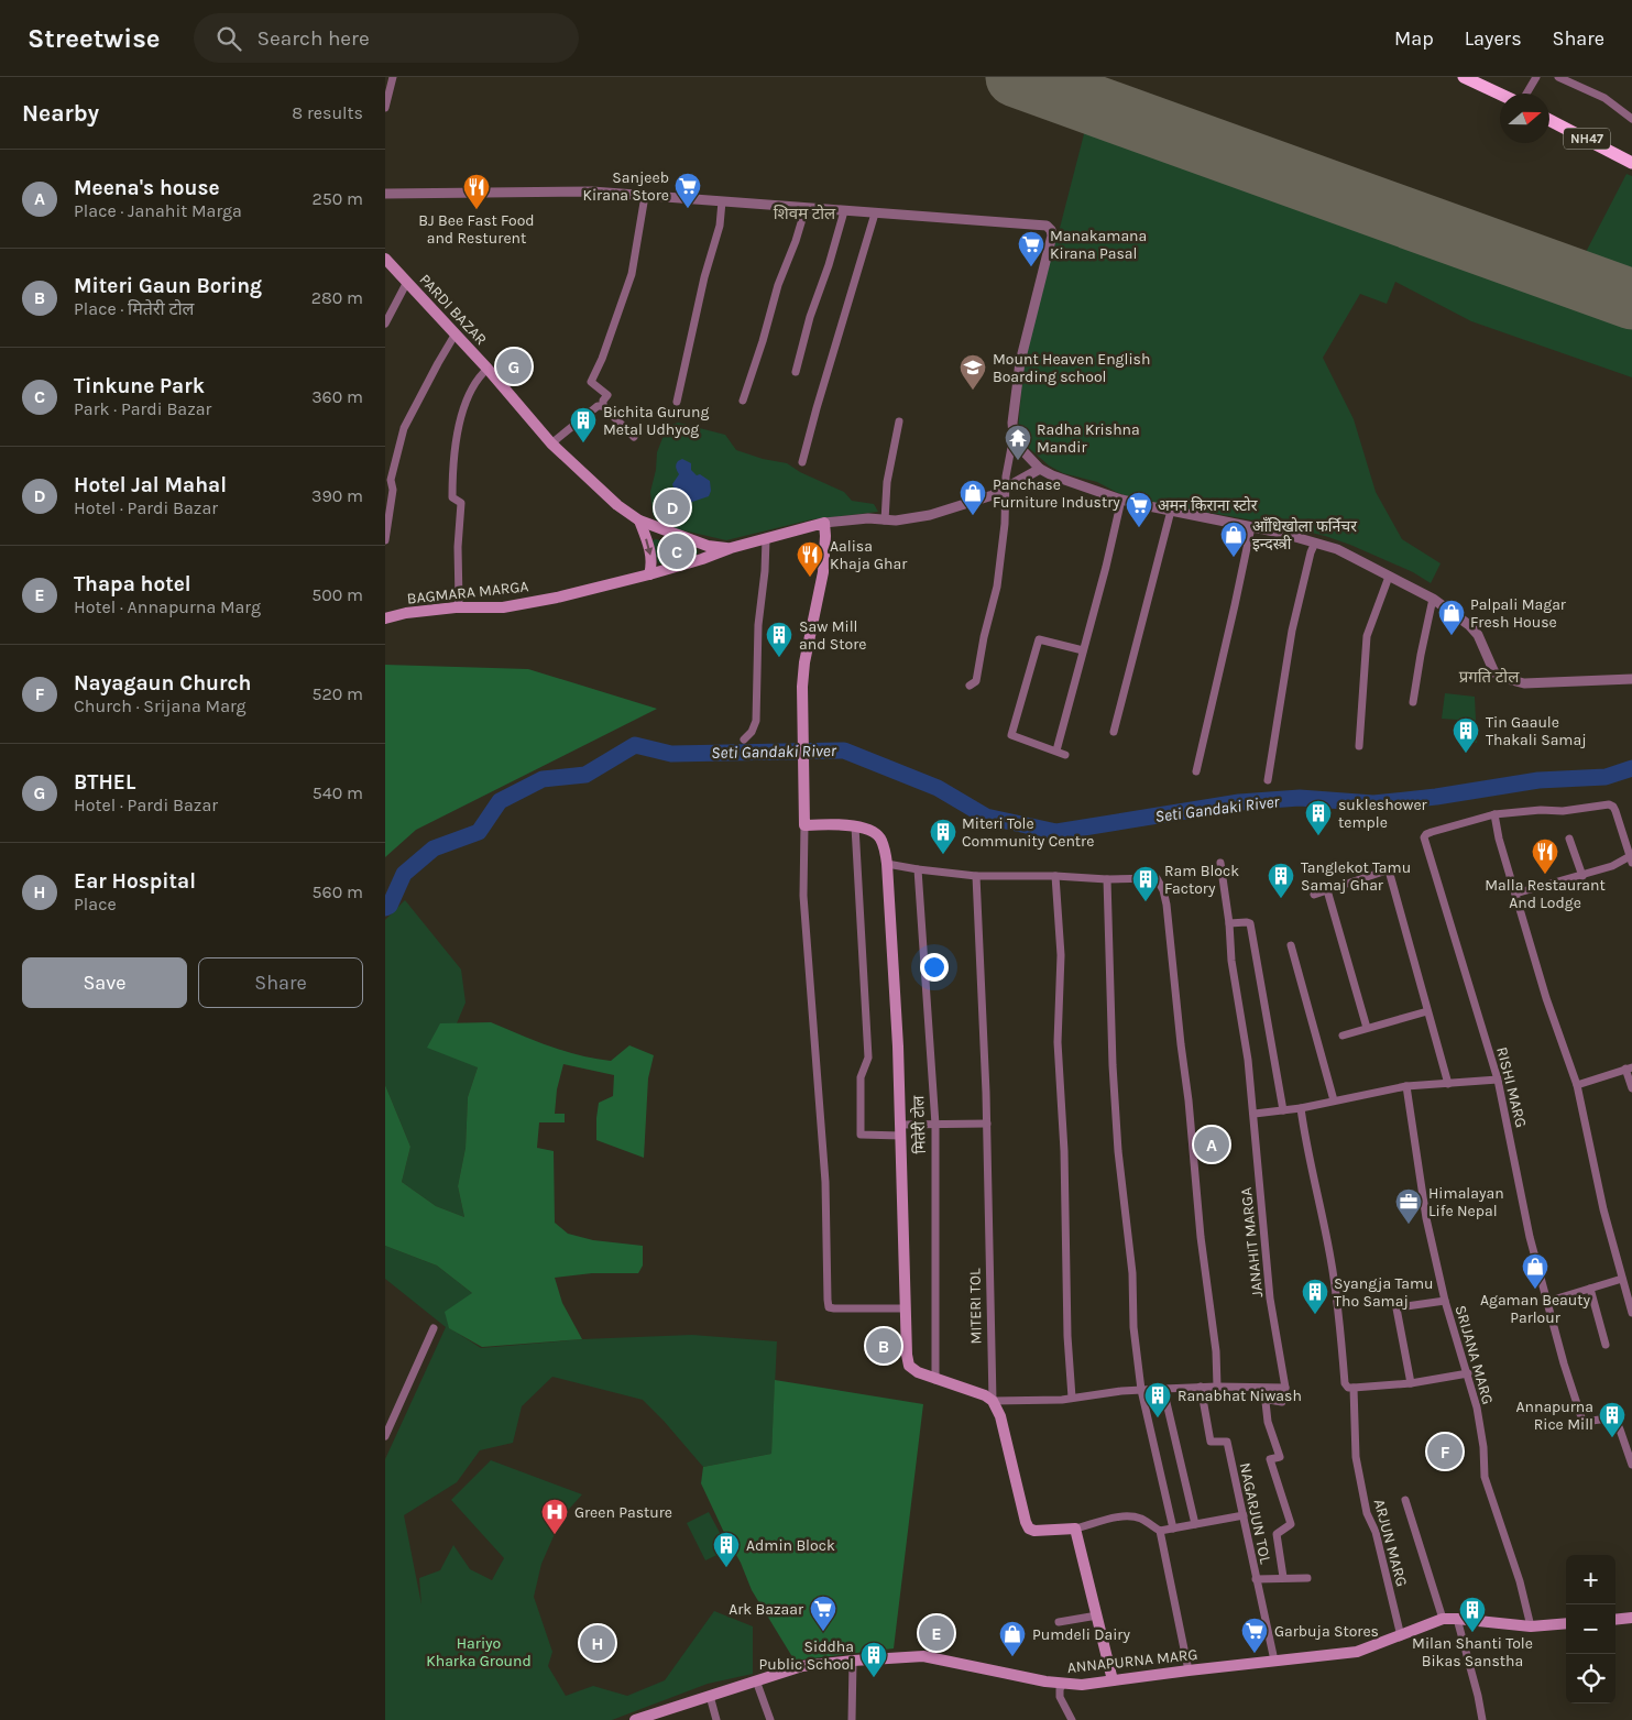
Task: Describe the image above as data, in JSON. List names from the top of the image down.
{
  "streets": {
    "highway": ["NH47"],
    "main road": [
      "PARDI BAZAR",
      "BAGMARA MARGA",
      "मितेरी टोल",
      "MITERI TOL",
      "ANNAPURNA MARG"
    ],
    "street": [
      "RISHI MARG",
      "JANAHIT MARGA",
      "SRIJANA MARG",
      "NAGARJUN TOL",
      "ARJUN MARG"
    ]
  },
  "crossings": [
    ["PARDI BAZAR", "BAGMARA MARGA"],
    ["SRIJANA MARG", "ANNAPURNA MARG"],
    ["NAGARJUN TOL", "ANNAPURNA MARG"],
    ["ARJUN MARG", "ANNAPURNA MARG"]
  ],
  "districts": ["शिवम टोल", "प्रगति टोल"],
  "water": ["Seti Gandaki River"],
  "parks": ["Hariyo Kharka Ground"],
  "places": {
    "supermarket": [
      "Sanjeeb Kirana Store",
      "Manakamana Kirana Pasal",
      "अमन किराना स्टोर",
      "Ark Bazaar",
      "Garbuja Stores"
    ],
    "restaurant": ["BJ Bee Fast Food and Resturent", "Aalisa Khaja Ghar", "Malla Restaurant And Lodge"],
    "school or university": ["Mount Heaven English Boarding school"],
    "building": [
      "Bichita Gurung Metal Udhyog",
      "Saw Mill and Store",
      "Tin Gaaule Thakali Samaj",
      "sukleshower temple",
      "Miteri Tole Community Centre",
      "Tanglekot Tamu Samaj Ghar",
      "Ram Block Factory",
      "Syangja Tamu Tho Samaj",
      "Ranabhat Niwash",
      "Annapurna Rice Mill",
      "Admin Block",
      "Milan Shanti Tole Bikas Sanstha",
      "Siddha Public School"
    ],
    "temple": ["Radha Krishna Mandir"],
    "shop": [
      "Panchase Furniture Industry",
      "आँधिखोला फर्निचर इन्दस्त्री",
      "Palpali Magar Fresh House",
      "Agaman Beauty Parlour",
      "Pumdeli Dairy"
    ],
    "office": ["Himalayan Life Nepal"],
    "hospital": ["Green Pasture"]
  },
  "north": "right",
  "page": {
    "header": "Streetwise",
    "search": "Search here",
    "nav": ["Map", "Layers", "Share"],
    "heading": ["Nearby", "8 results"],
    "list": [
      {
        "mark": "A",
        "name": "Meena's house",
        "note": "Place · Janahit Marga",
        "value": "250 m"
      },
      {
        "mark": "B",
        "name": "Miteri Gaun Boring",
        "note": "Place · मितेरी टोल",
        "value": "280 m"
      },
      {
        "mark": "C",
        "name": "Tinkune Park",
        "note": "Park · Pardi Bazar",
        "value": "360 m"
      },
      {
        "mark": "D",
        "name": "Hotel Jal Mahal",
        "note": "Hotel · Pardi Bazar",
        "value": "390 m"
      },
      {
        "mark": "E",
        "name": "Thapa hotel",
        "note": "Hotel · Annapurna Marg",
        "value": "500 m"
      },
      {
        "mark": "F",
        "name": "Nayagaun Church",
        "note": "Church · Srijana Marg",
        "value": "520 m"
      },
      {
        "mark": "G",
        "name": "BTHEL",
        "note": "Hotel · Pardi Bazar",
        "value": "540 m"
      },
      {
        "mark": "H",
        "name": "Ear Hospital",
        "note": "Place",
        "value": "560 m"
      }
    ],
    "pins": [
      "G",
      "D",
      "C",
      "A",
      "B",
      "F",
      "E",
      "H"
    ],
    "buttons": ["Save", "Share"],
    "map_buttons": ["+", "−"]
  }
}
